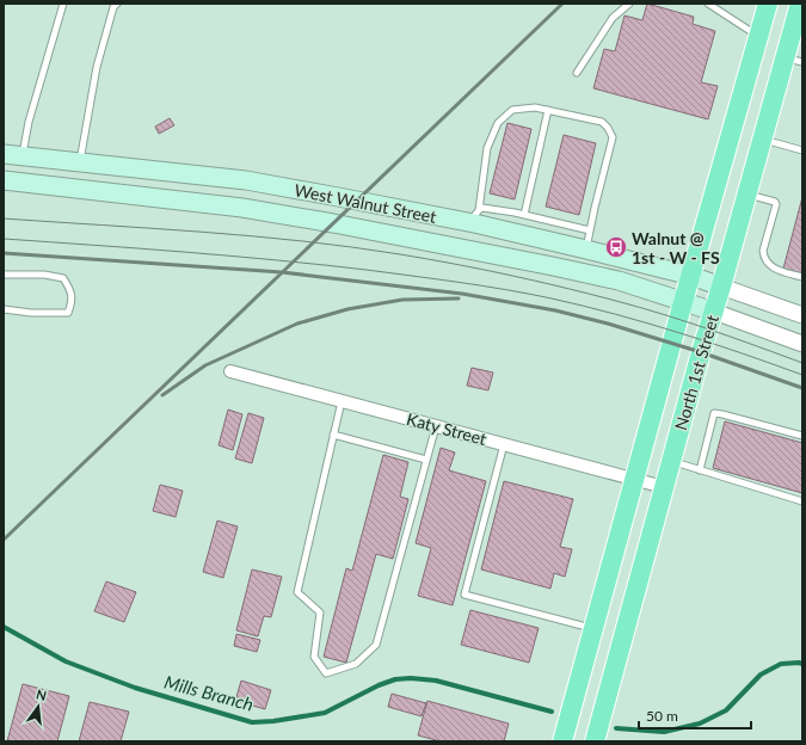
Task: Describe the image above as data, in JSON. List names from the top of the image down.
{
  "streets": {
    "main road": ["West Walnut Street", "North 1st Street"],
    "street": ["Katy Street"]
  },
  "crossings": [
    ["West Walnut Street", "North 1st Street"],
    ["North 1st Street", "Katy Street"]
  ],
  "water": ["Mills Branch"],
  "places": {
    "bus stop": ["Walnut @ 1st - W - FS"]
  },
  "scale_bar": "50 m",
  "north": "top"
}
